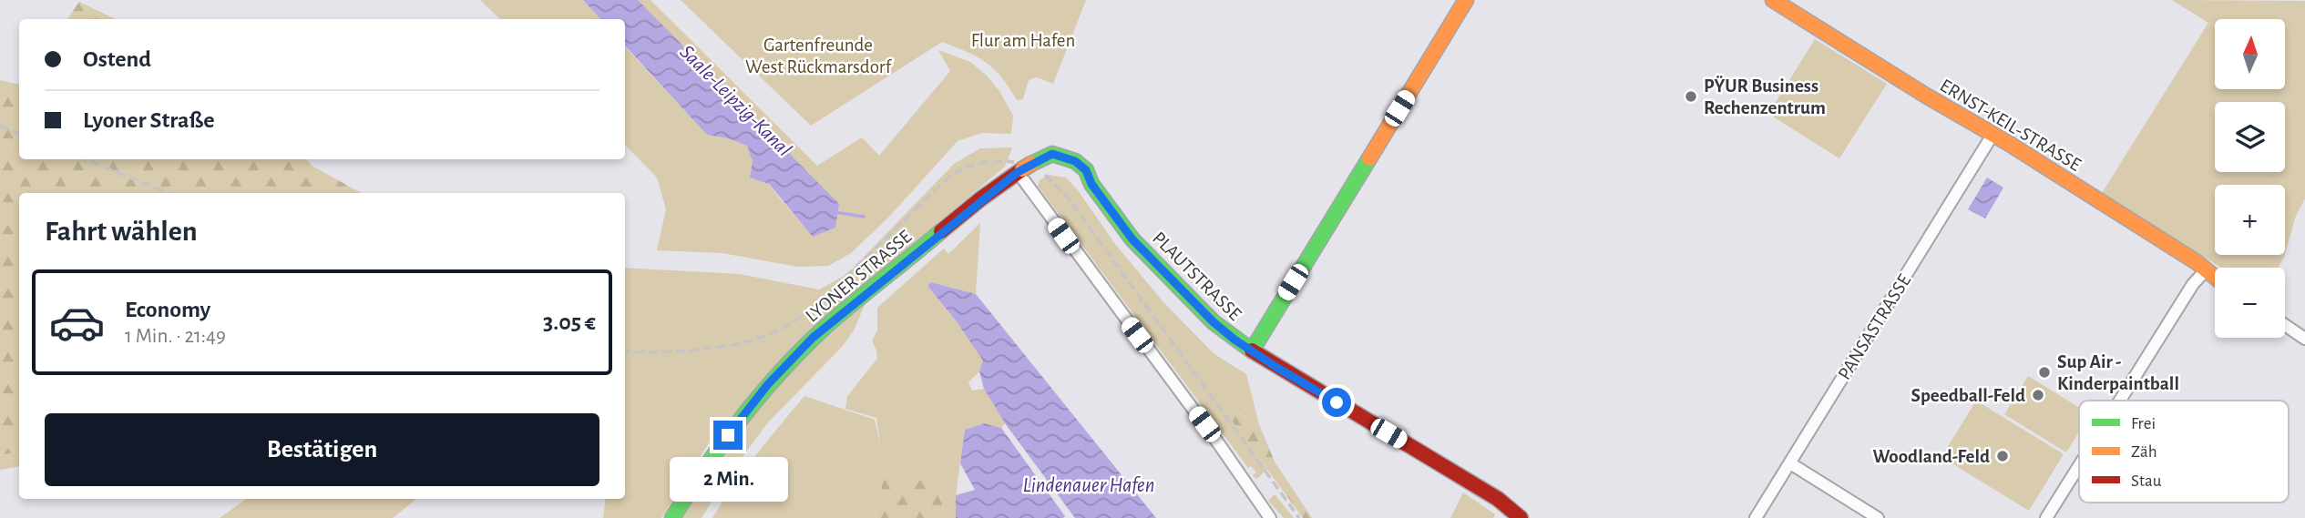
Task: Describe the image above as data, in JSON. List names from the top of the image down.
{
  "streets": {
    "main road": ["ERNST-KEIL-STRASSE", "LYONER STRASSE", "PLAUTSTRASSE"],
    "street": ["PANSASTRASSE"]
  },
  "crossings": [
    ["ERNST-KEIL-STRASSE", "PANSASTRASSE"],
    ["LYONER STRASSE", "PLAUTSTRASSE"]
  ],
  "water": ["Saale-Leipzig-Kanal", "Lindenauer Hafen"],
  "parks": ["Flur am Hafen", "Gartenfreunde West Rückmarsdorf"],
  "places": [
    "PŸUR Business Rechenzentrum",
    "Sup Air - Kinderpaintball",
    "Speedball-Feld",
    "Woodland-Feld"
  ],
  "legend": ["Frei", "Zäh", "Stau"],
  "north": "top",
  "page": {
    "map_buttons": ["+", "−"],
    "banner": ["Ostend", "Lyoner Straße"],
    "heading": "Fahrt wählen",
    "list": [
      {
        "name": "Economy",
        "note": "1 Min. · 21:49",
        "value": "3.05 €"
      }
    ],
    "buttons": "Bestätigen",
    "bubble": "2 Min."
  }
}
